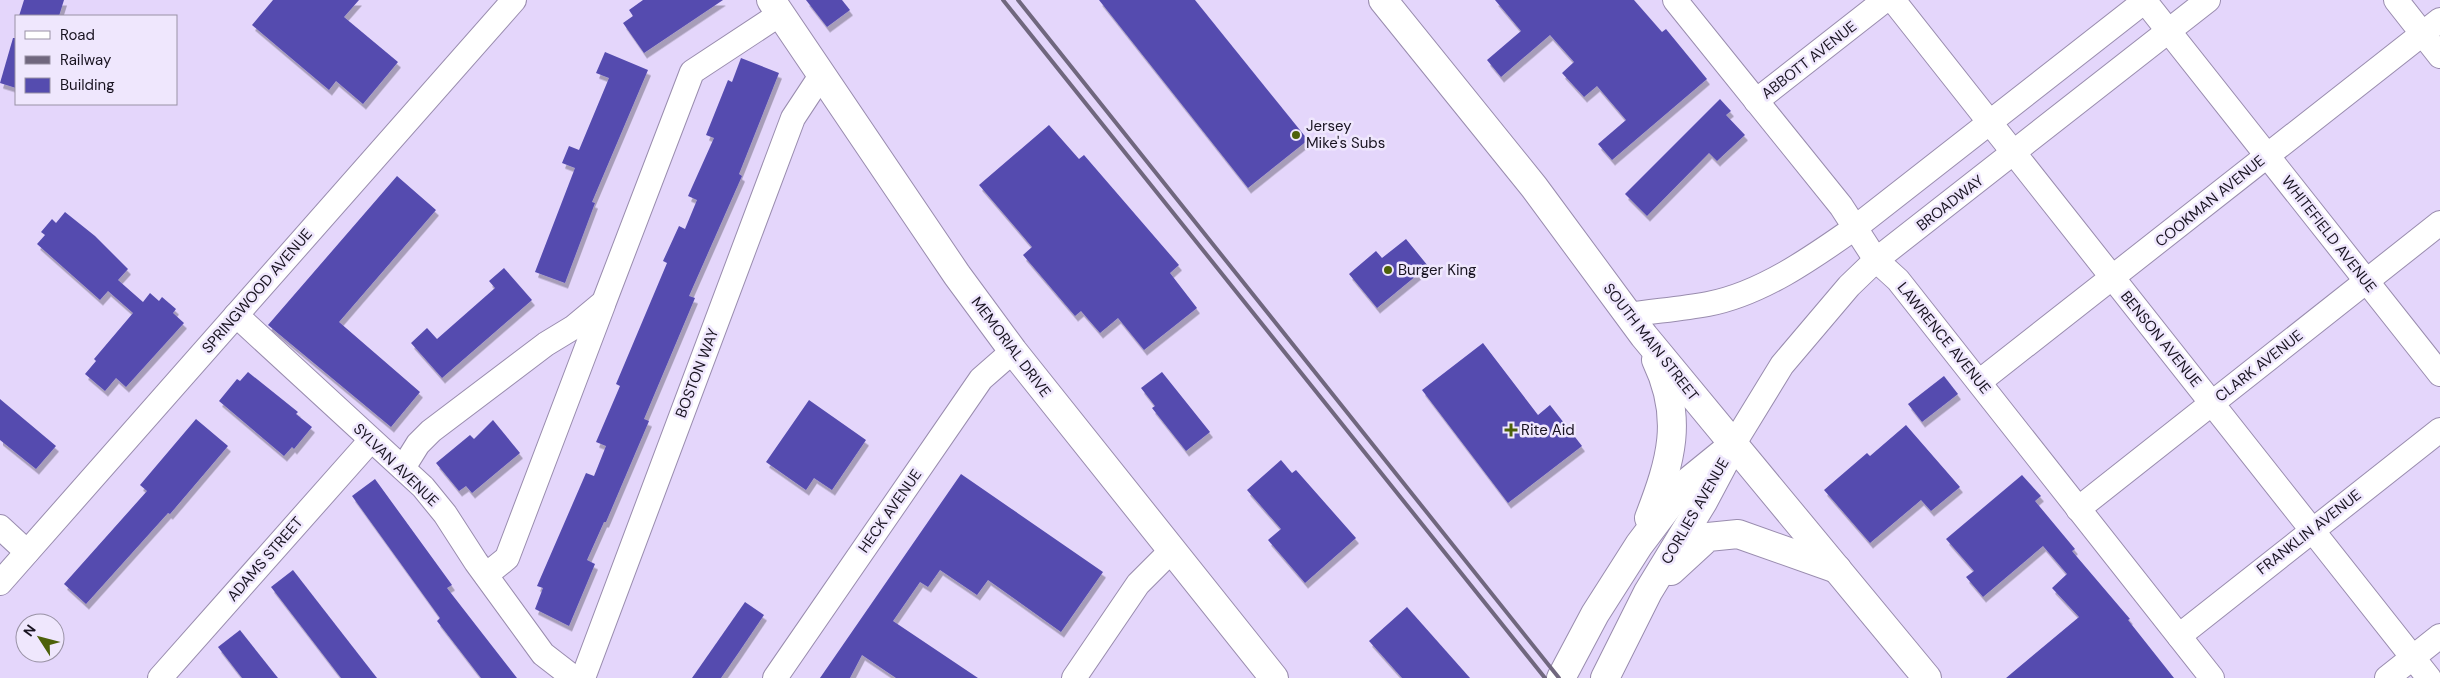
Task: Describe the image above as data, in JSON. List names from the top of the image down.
{
  "streets": {
    "main road": ["SOUTH MAIN STREET", "MEMORIAL DRIVE", "CORLIES AVENUE"],
    "street": [
      "ABBOTT AVENUE",
      "COOKMAN AVENUE",
      "BROADWAY",
      "WHITEFIELD AVENUE",
      "SPRINGWOOD AVENUE",
      "LAWRENCE AVENUE",
      "BENSON AVENUE",
      "CLARK AVENUE",
      "BOSTON WAY",
      "SYLVAN AVENUE",
      "HECK AVENUE",
      "FRANKLIN AVENUE",
      "ADAMS STREET"
    ]
  },
  "crossings": [
    ["ABBOTT AVENUE", "LAWRENCE AVENUE"],
    ["COOKMAN AVENUE", "WHITEFIELD AVENUE"],
    ["COOKMAN AVENUE", "LAWRENCE AVENUE"],
    ["COOKMAN AVENUE", "BENSON AVENUE"],
    ["BROADWAY", "WHITEFIELD AVENUE"],
    ["BROADWAY", "LAWRENCE AVENUE"],
    ["BROADWAY", "BENSON AVENUE"],
    ["BROADWAY", "SOUTH MAIN STREET"],
    ["BROADWAY", "CORLIES AVENUE"],
    ["WHITEFIELD AVENUE", "CLARK AVENUE"],
    ["SPRINGWOOD AVENUE", "SYLVAN AVENUE"],
    ["LAWRENCE AVENUE", "CLARK AVENUE"],
    ["LAWRENCE AVENUE", "FRANKLIN AVENUE"],
    ["BENSON AVENUE", "CLARK AVENUE"],
    ["BENSON AVENUE", "FRANKLIN AVENUE"],
    ["SOUTH MAIN STREET", "CORLIES AVENUE"],
    ["MEMORIAL DRIVE", "BOSTON WAY"],
    ["MEMORIAL DRIVE", "HECK AVENUE"],
    ["SYLVAN AVENUE", "ADAMS STREET"]
  ],
  "places": {
    "other": ["Jersey Mike's Subs", "Burger King"],
    "health": ["Rite Aid"]
  },
  "legend": ["Road", "Railway", "Building"],
  "north": "top left"
}
